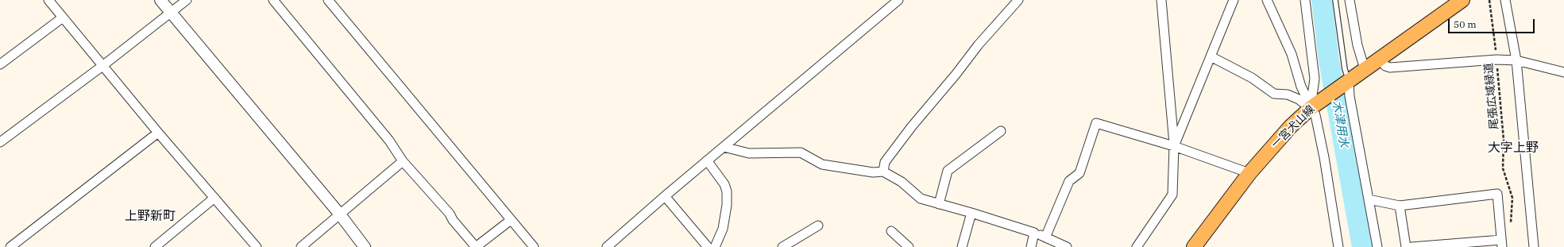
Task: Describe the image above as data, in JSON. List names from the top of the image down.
{
  "streets": {
    "main road": ["一宮犬山線"],
    "path": ["尾張広域緑道"]
  },
  "districts": ["大字上野", "上野新町"],
  "water": ["木津用水"],
  "scale_bar": "50 m"
}
